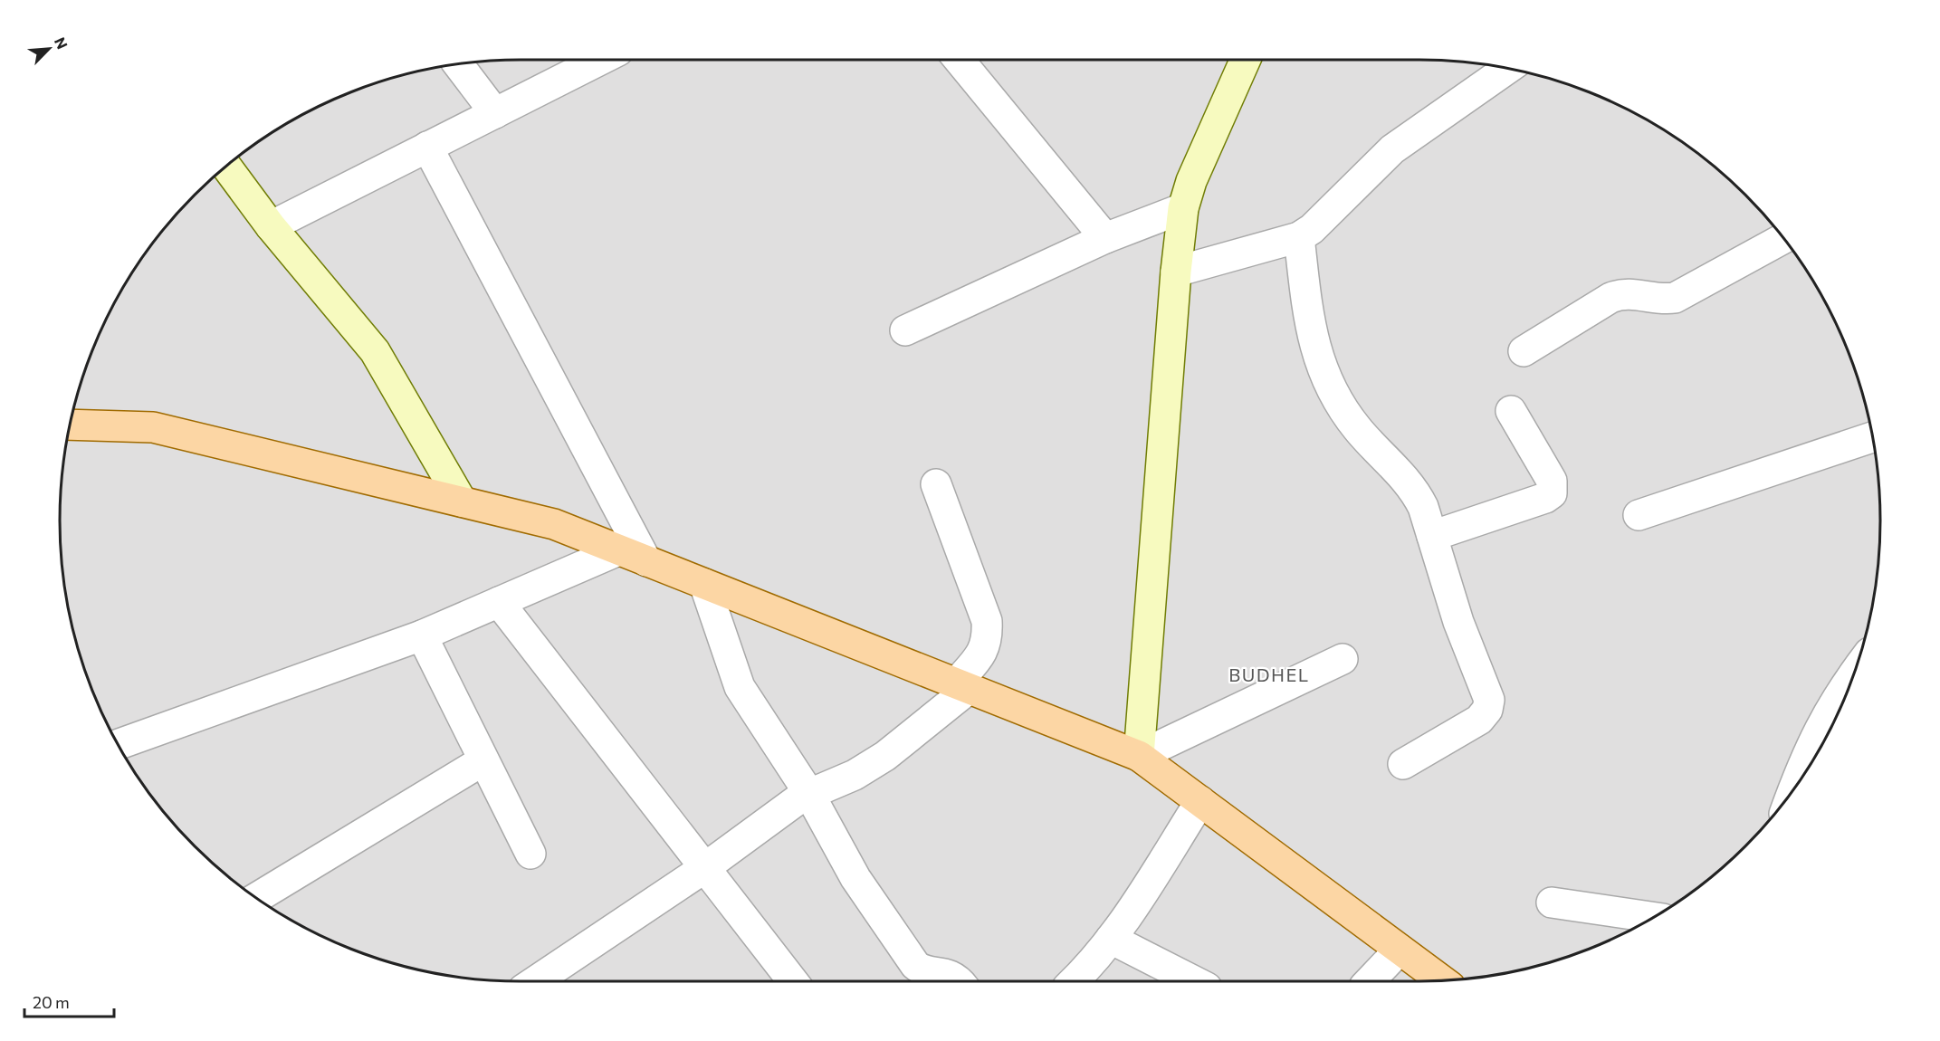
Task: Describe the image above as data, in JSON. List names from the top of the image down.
{
  "districts": ["BUDHEL"],
  "scale_bar": "20 m",
  "north": "top right"
}
